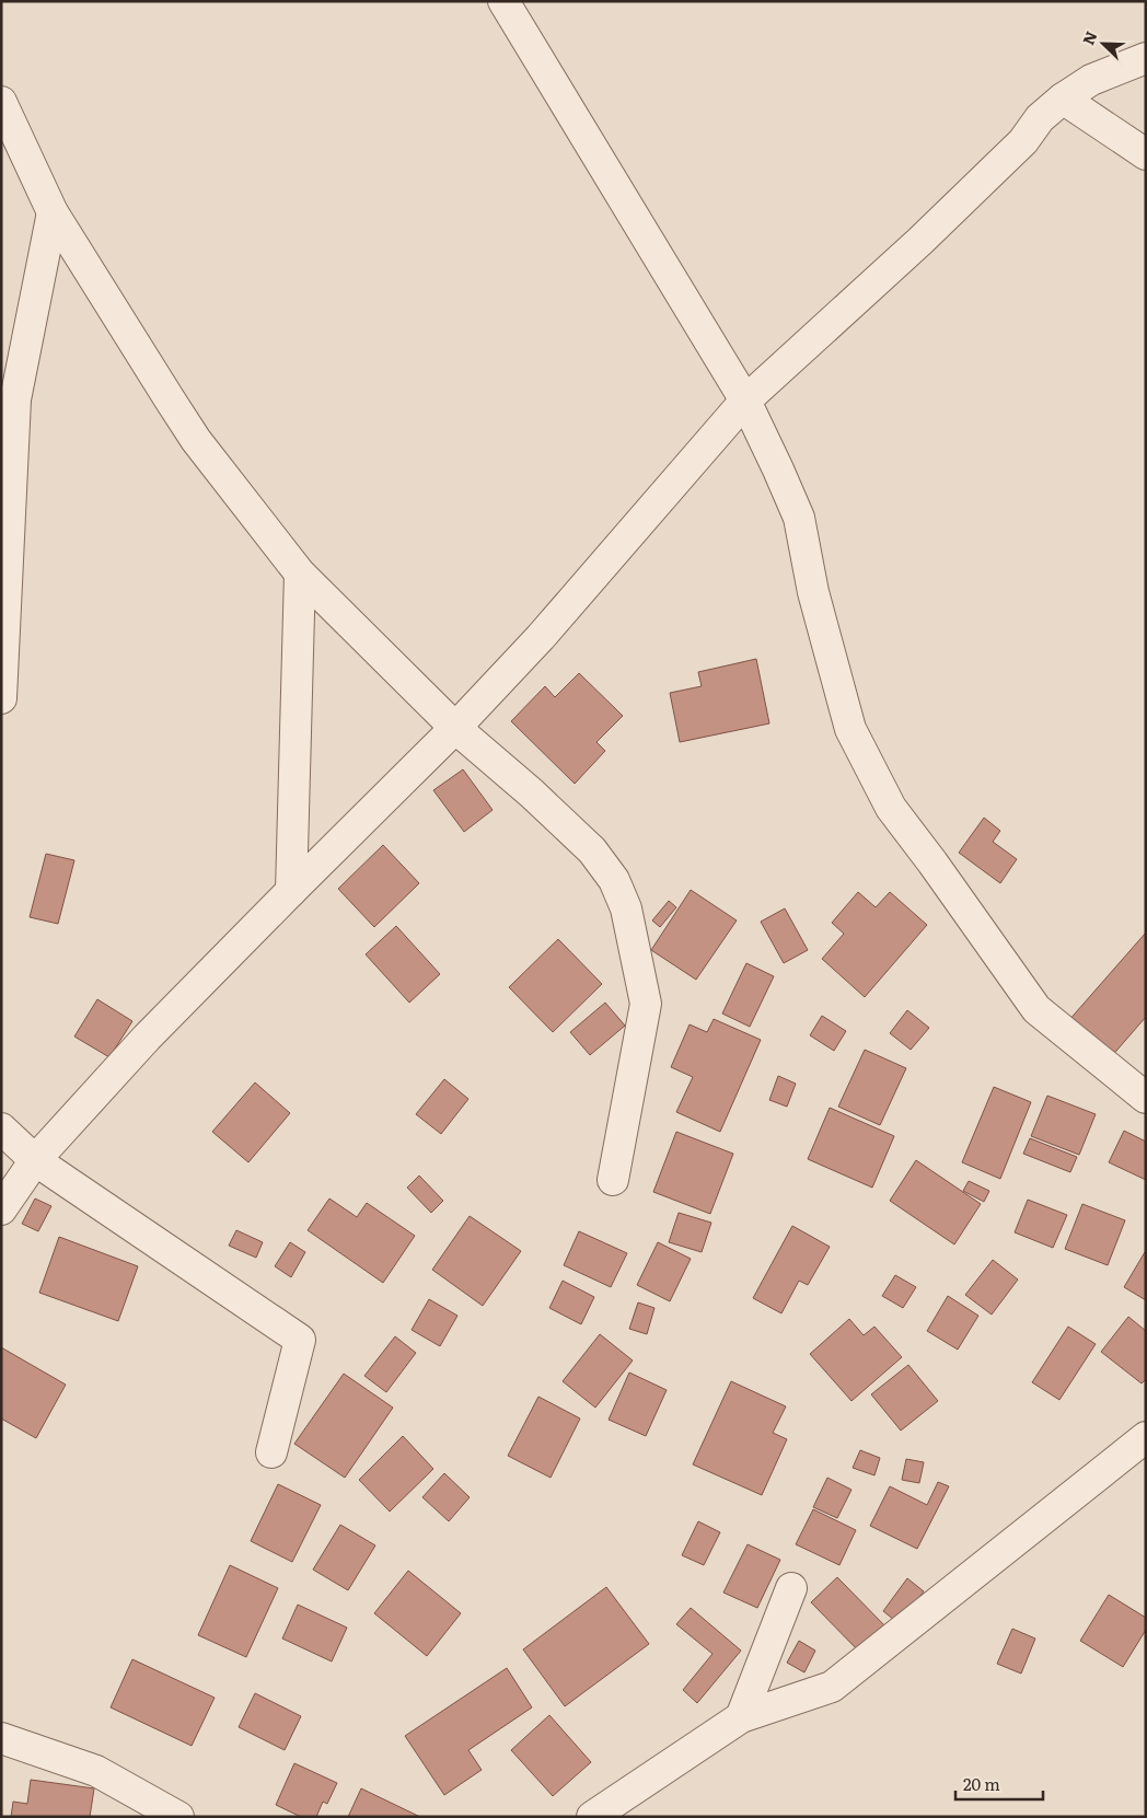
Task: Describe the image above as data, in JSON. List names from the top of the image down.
{
  "scale_bar": "20 m",
  "north": "top left"
}
